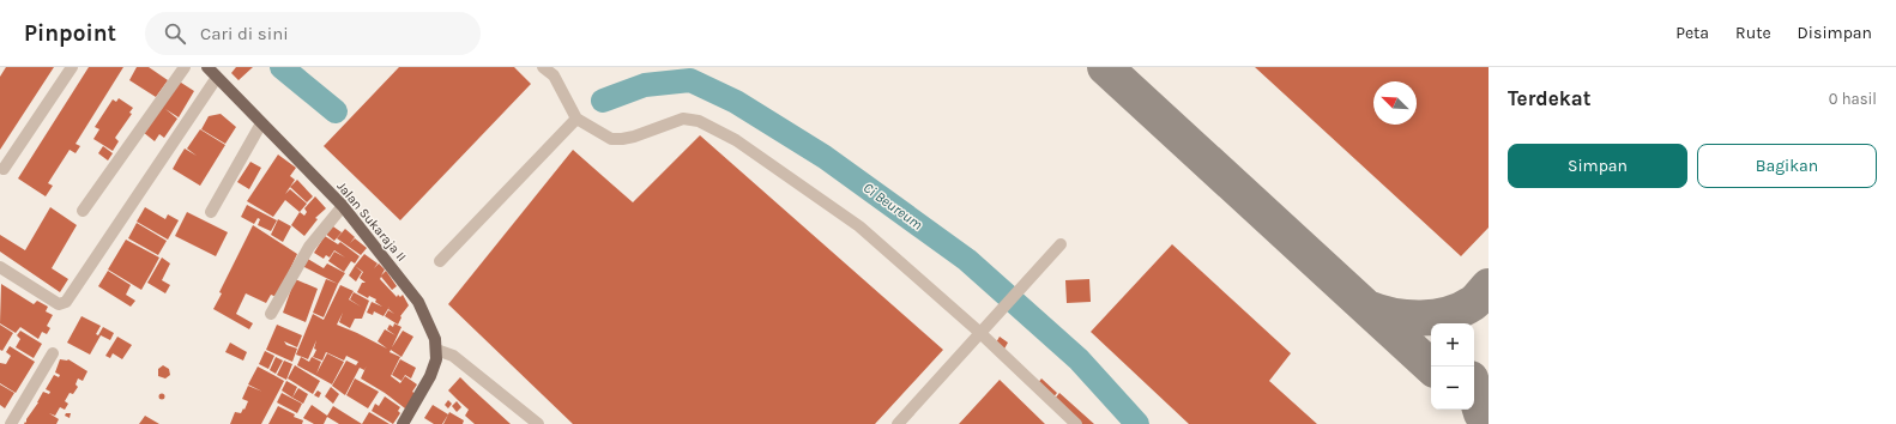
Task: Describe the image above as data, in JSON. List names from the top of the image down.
{
  "streets": {
    "main road": ["Jalan Sukaraja II"]
  },
  "water": ["Ci Beureum"],
  "north": "top left",
  "page": {
    "header": "Pinpoint",
    "search": "Cari di sini",
    "nav": ["Peta", "Rute", "Disimpan"],
    "heading": ["Terdekat", "0 hasil"],
    "buttons": ["Simpan", "Bagikan"],
    "map_buttons": ["+", "−"]
  }
}
